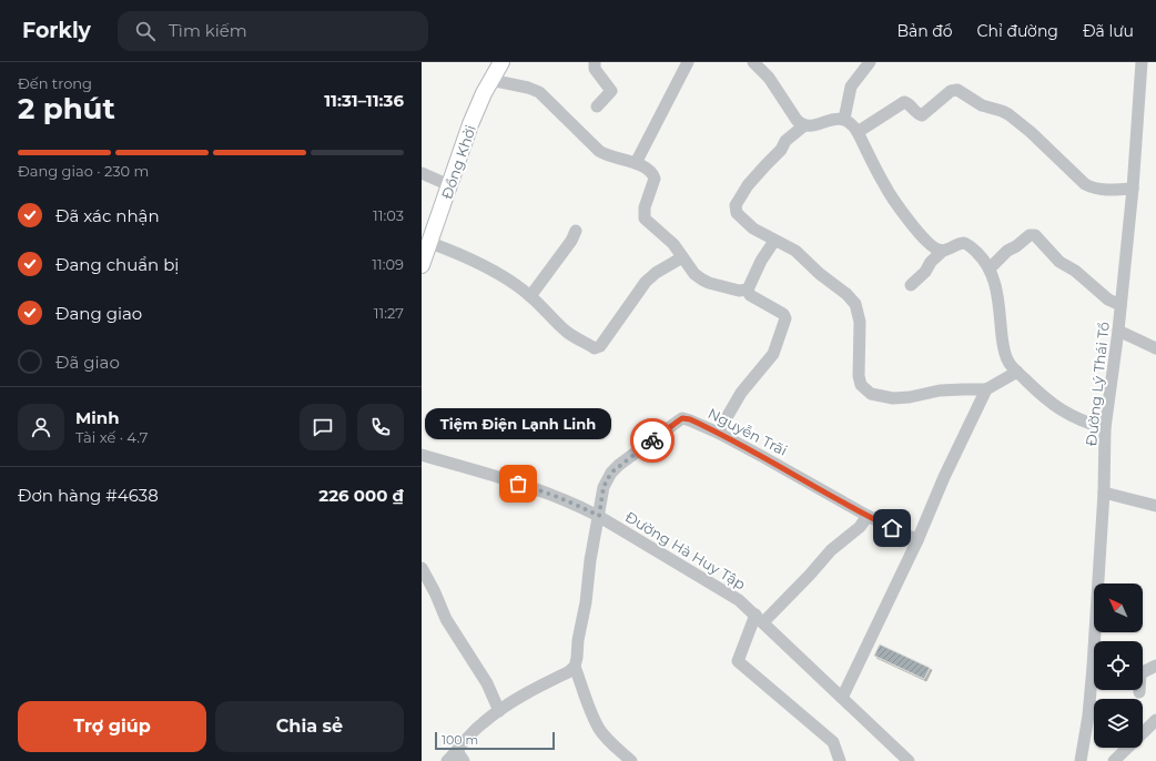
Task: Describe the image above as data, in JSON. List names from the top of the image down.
{
  "streets": {
    "main road": ["Đồng Khởi"],
    "street": ["Đường Lý Thái Tổ", "Nguyễn Trãi", "Đường Hà Huy Tập"]
  },
  "crossings": [
    ["Nguyễn Trãi", "Đường Hà Huy Tập"]
  ],
  "places": ["Tiệm Điện Lạnh Linh"],
  "scale_bar": "100 m",
  "north": "top left",
  "page": {
    "header": "Forkly",
    "search": "Tìm kiếm",
    "nav": ["Bản đồ", "Chỉ đường", "Đã lưu"],
    "heading": ["2 phút", "Đến trong", "11:31–11:36"],
    "panel": [
      "Minh",
      "Tài xế · 4.7",
      "Đơn hàng #4638",
      "226 000 ₫"
    ],
    "bar": "Đang giao · 230 m",
    "list": [
      ["Đã xác nhận", "11:03"],
      ["Đang chuẩn bị", "11:09"],
      ["Đang giao", "11:27"],
      "Đã giao"
    ],
    "bubble": "Tiệm Điện Lạnh Linh",
    "buttons": ["Trợ giúp", "Chia sẻ"],
    "scale": "100 m"
  }
}
